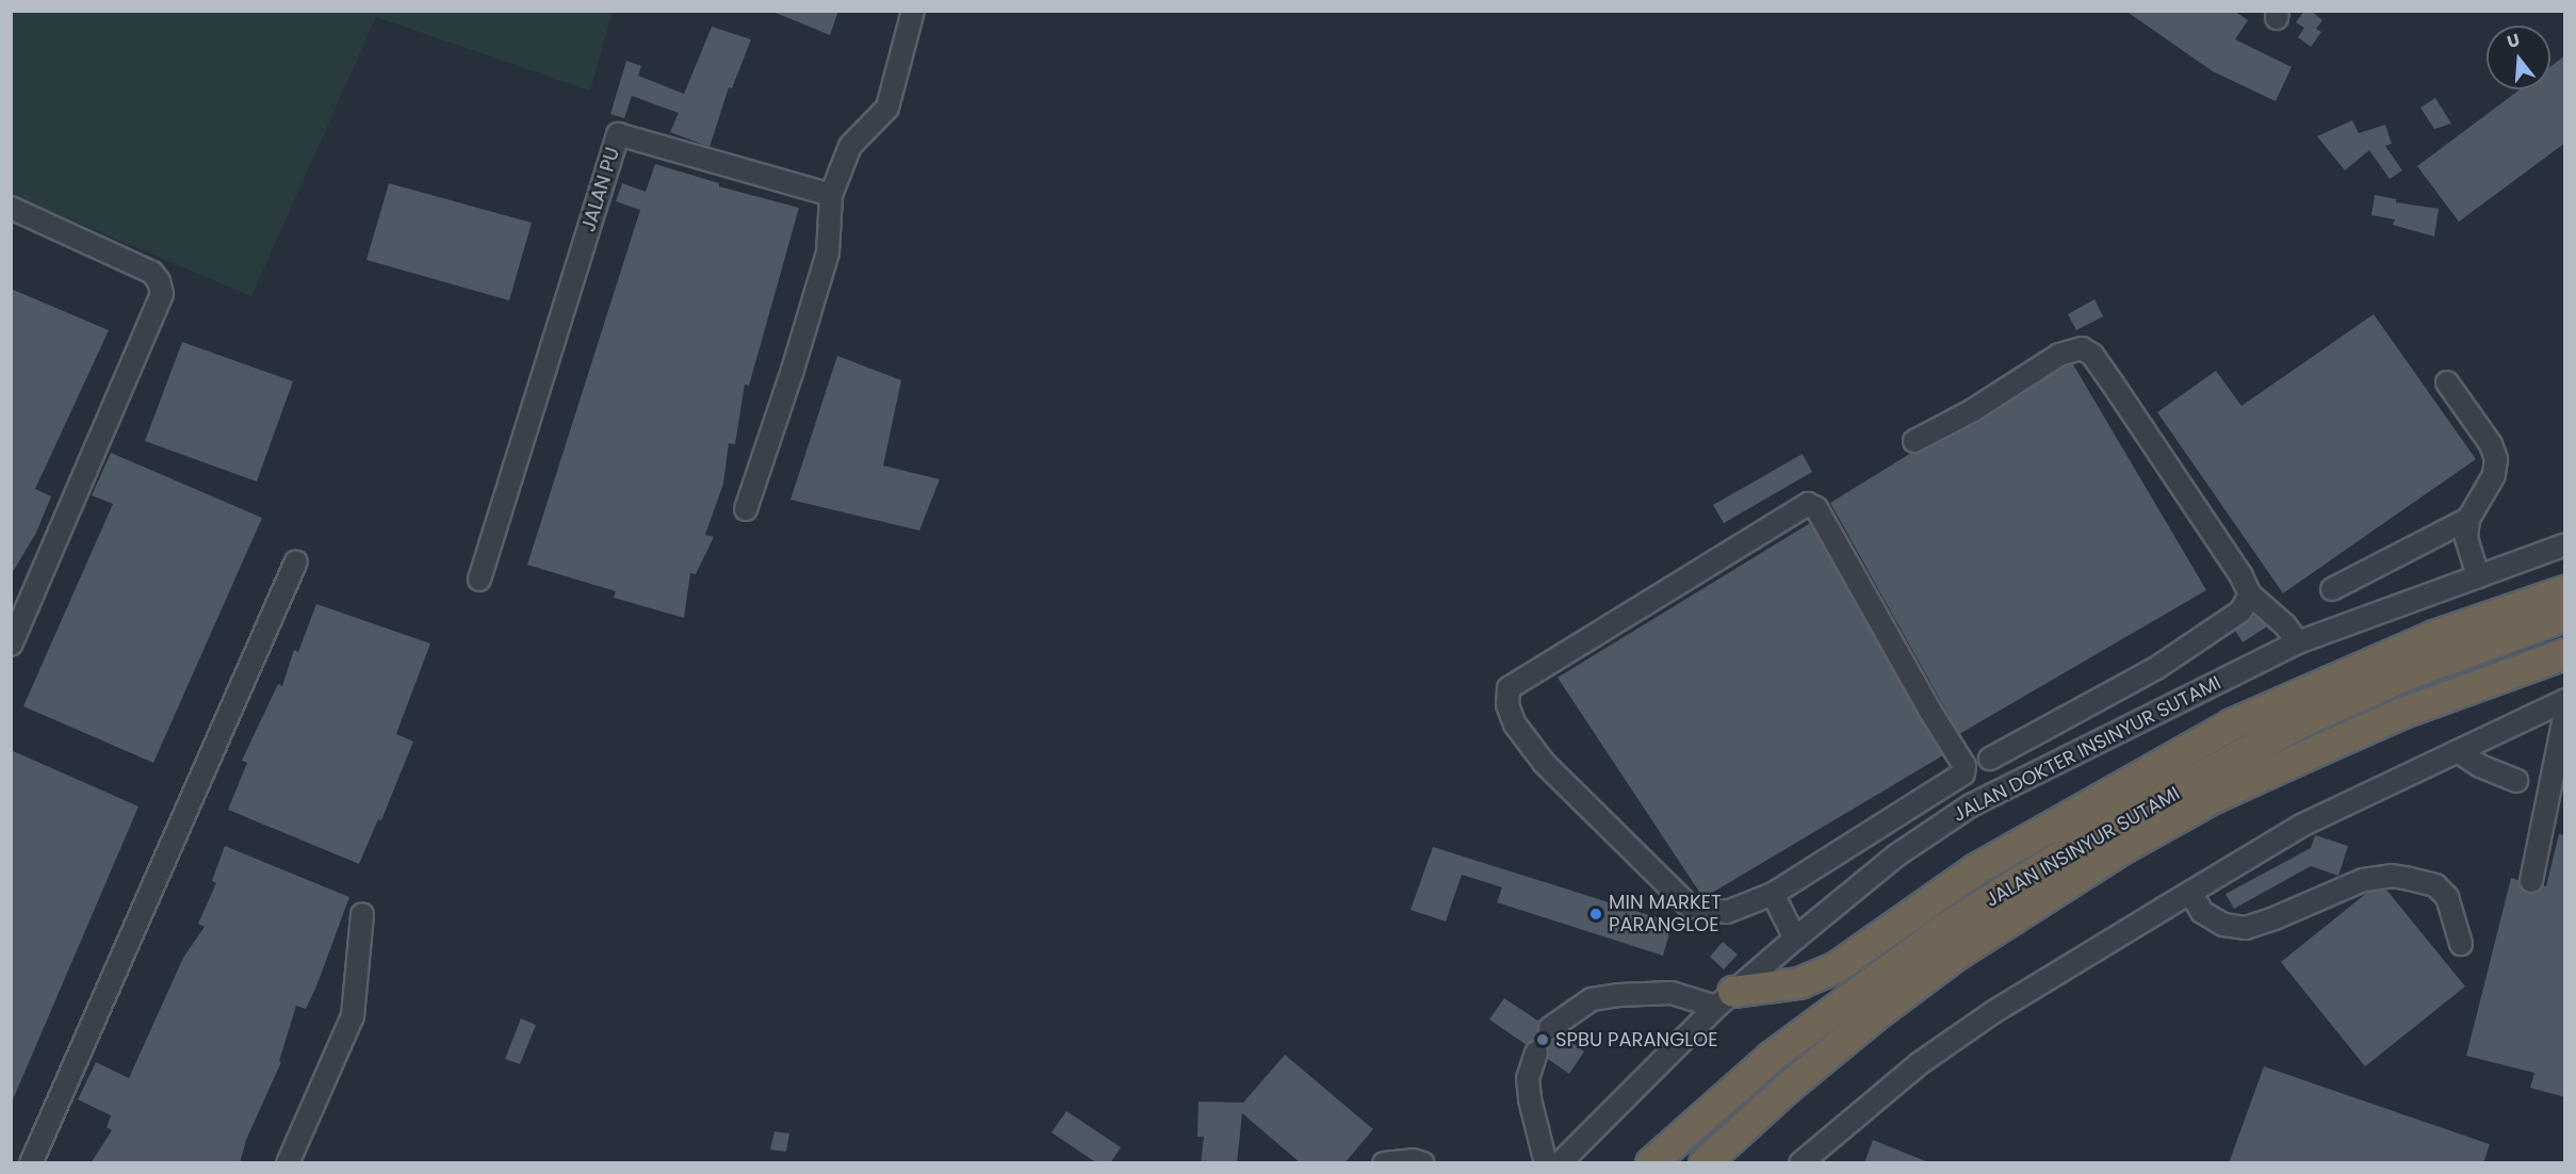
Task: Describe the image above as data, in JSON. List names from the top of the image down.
{
  "streets": {
    "highway": ["JALAN INSINYUR SUTAMI"],
    "street": ["JALAN PU", "JALAN DOKTER INSINYUR SUTAMI"]
  },
  "places": ["MIN MARKET PARANGLOE", "SPBU PARANGLOE"],
  "north": "top"
}
